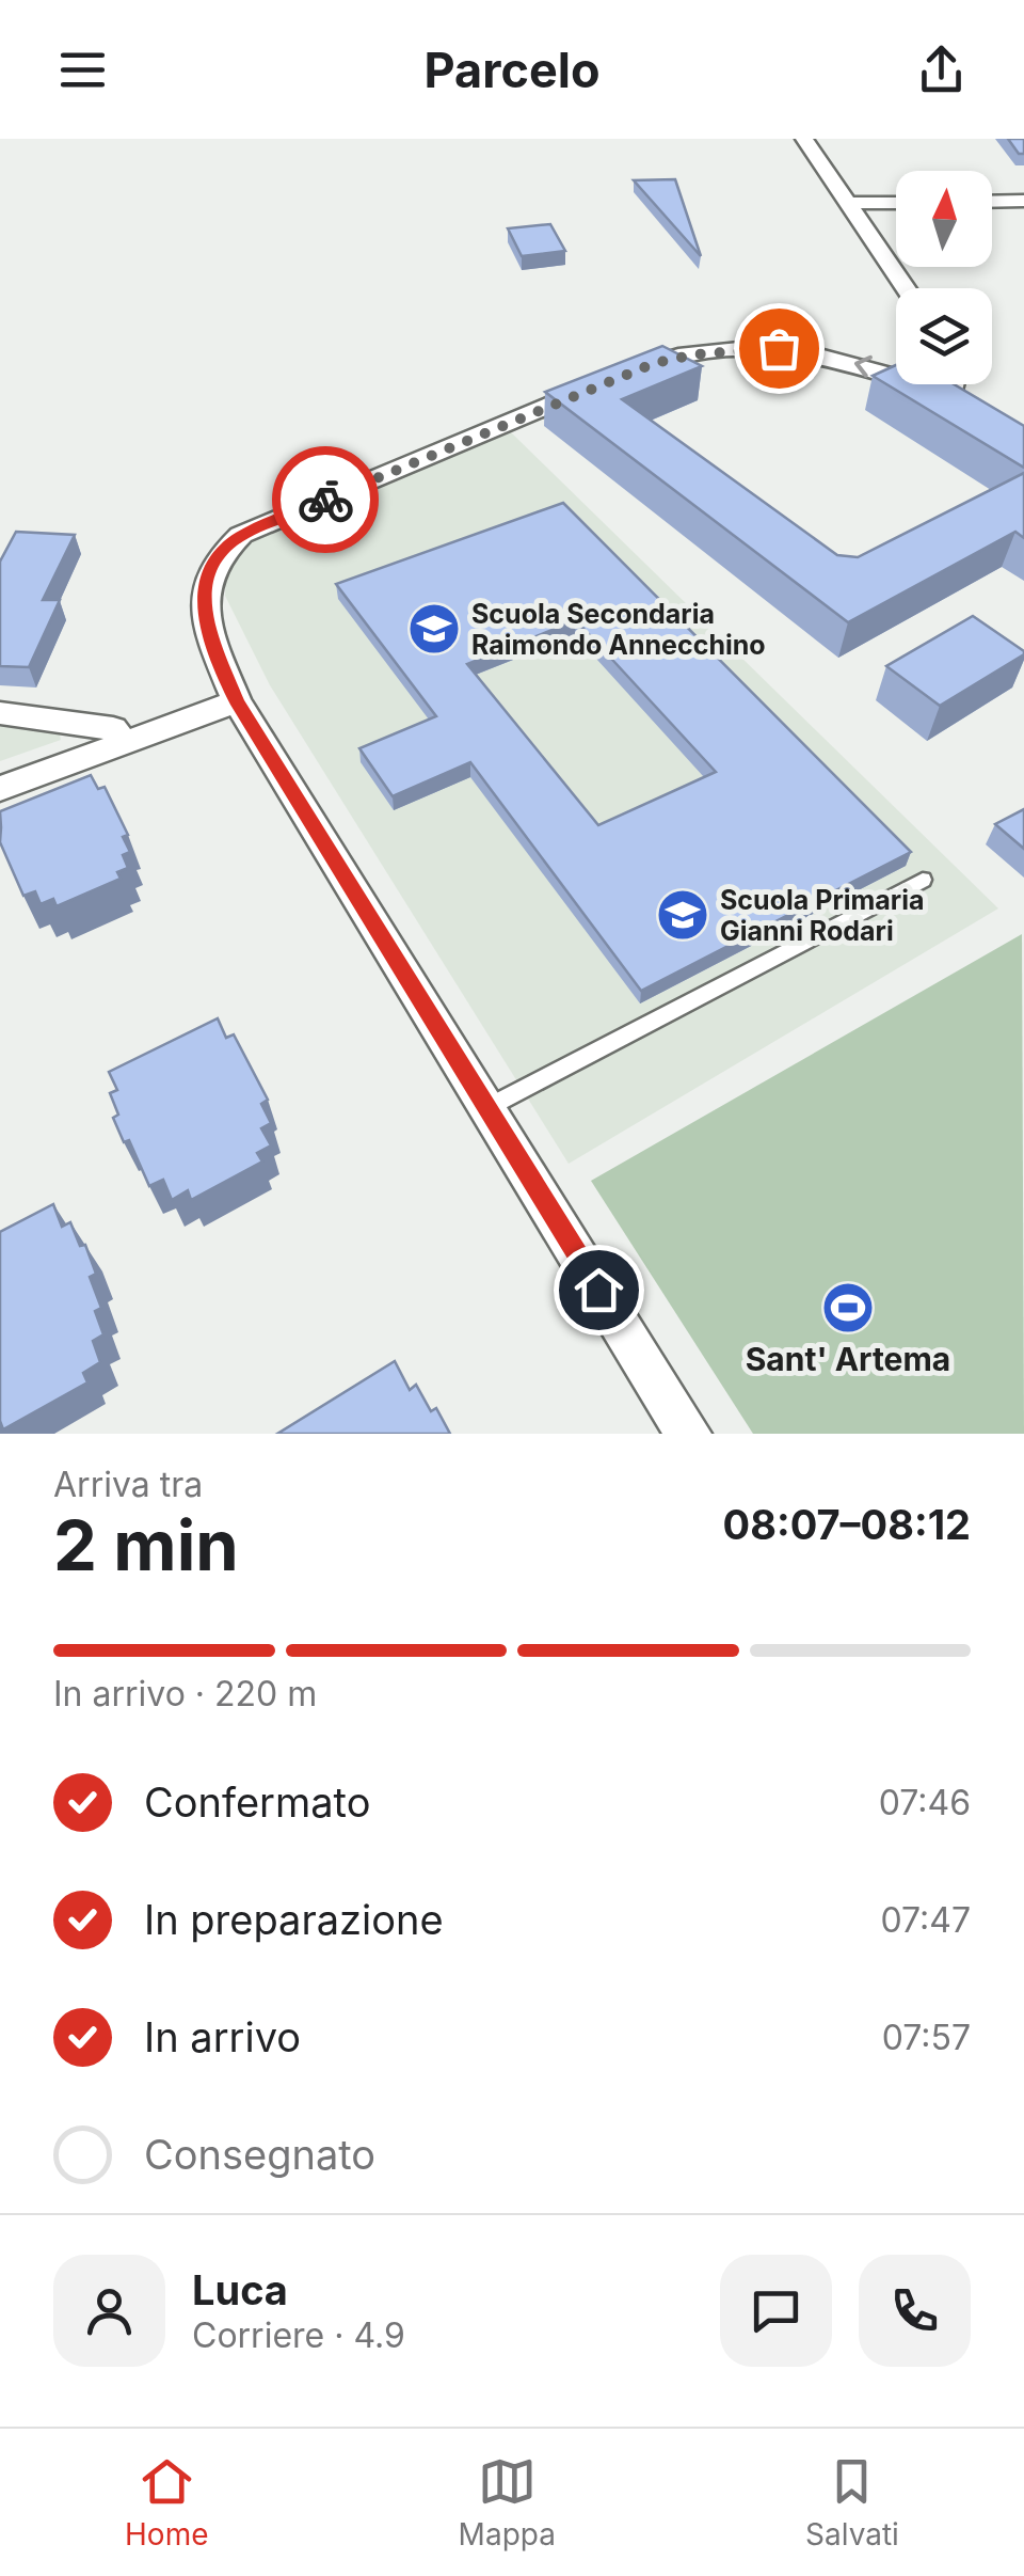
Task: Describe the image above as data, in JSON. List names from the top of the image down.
{
  "places": {
    "school or university": ["Scuola Secondaria Raimondo Annecchino", "Scuola Primaria Gianni Rodari"],
    "sports": ["Sant' Artema"]
  },
  "north": "top",
  "page": {
    "header": "Parcelo",
    "heading": ["2 min", "Arriva tra", "08:07–08:12"],
    "panel": ["Luca", "Corriere · 4.9"],
    "bar": "In arrivo · 220 m",
    "list": [
      ["Confermato", "07:46"],
      ["In preparazione", "07:47"],
      ["In arrivo", "07:57"],
      "Consegnato"
    ],
    "tabs": ["Home", "Mappa", "Salvati"]
  }
}
